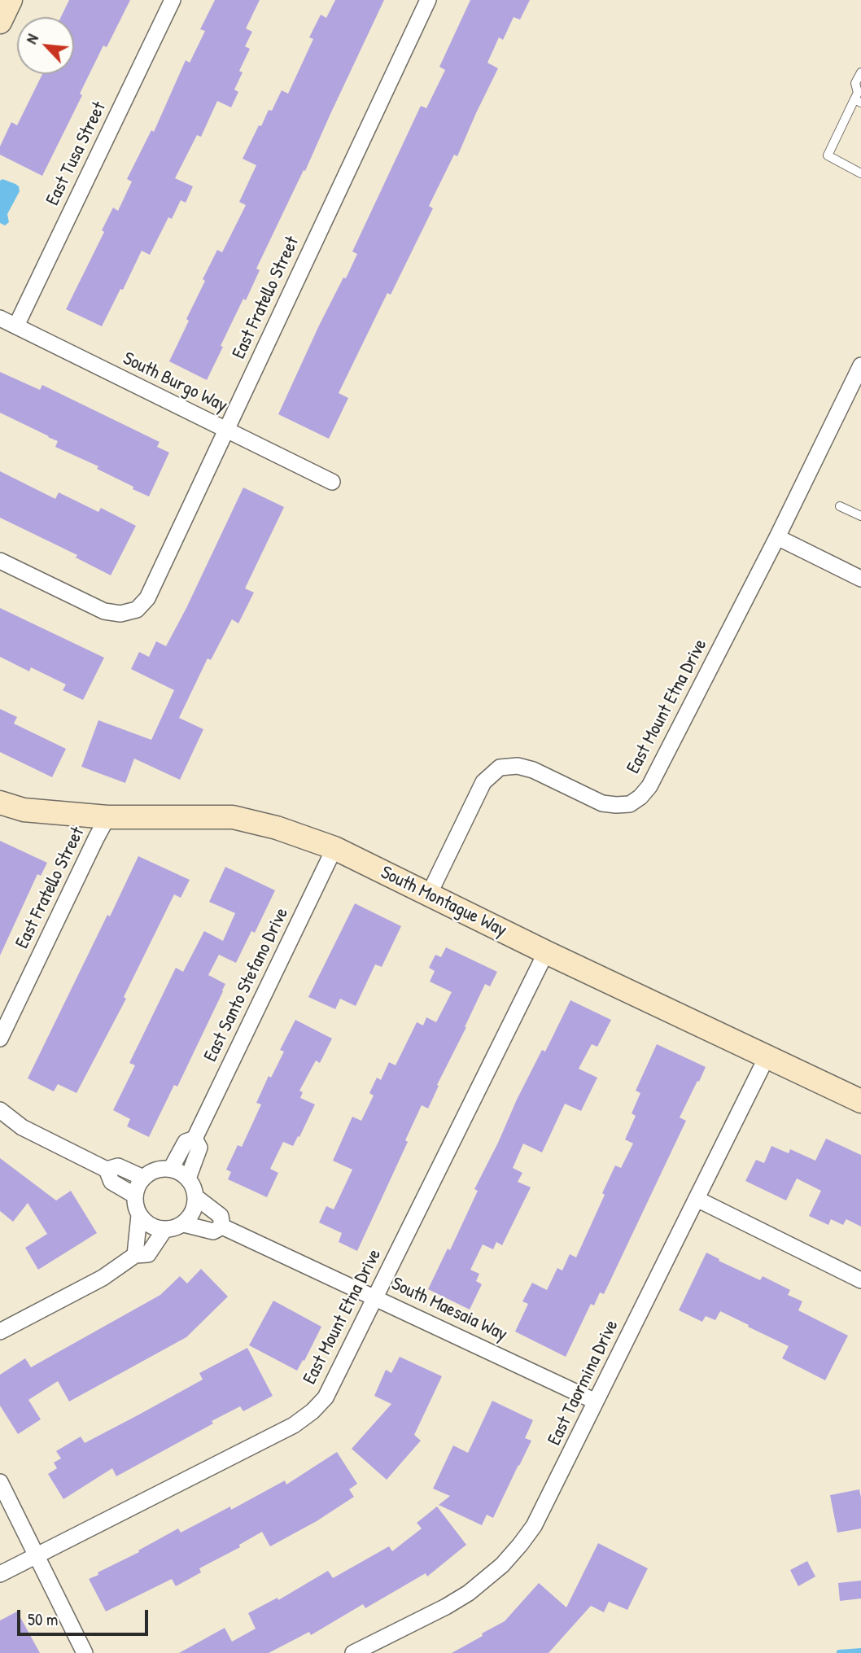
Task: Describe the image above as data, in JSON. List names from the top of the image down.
{
  "streets": {
    "street": [
      "East Tusa Street",
      "East Fratello Street",
      "South Burgo Way",
      "East Mount Etna Drive",
      "South Montague Way",
      "East Santo Stefano Drive",
      "South Maesaia Way",
      "East Taormina Drive"
    ]
  },
  "crossings": [
    ["East Tusa Street", "South Burgo Way"],
    ["East Fratello Street", "South Burgo Way"],
    ["East Fratello Street", "South Montague Way"],
    ["East Mount Etna Drive", "South Montague Way"],
    ["East Mount Etna Drive", "South Maesaia Way"],
    ["South Montague Way", "East Santo Stefano Drive"],
    ["South Montague Way", "East Taormina Drive"],
    ["East Santo Stefano Drive", "South Maesaia Way"],
    ["South Maesaia Way", "East Taormina Drive"]
  ],
  "scale_bar": "50 m",
  "north": "top left"
}
